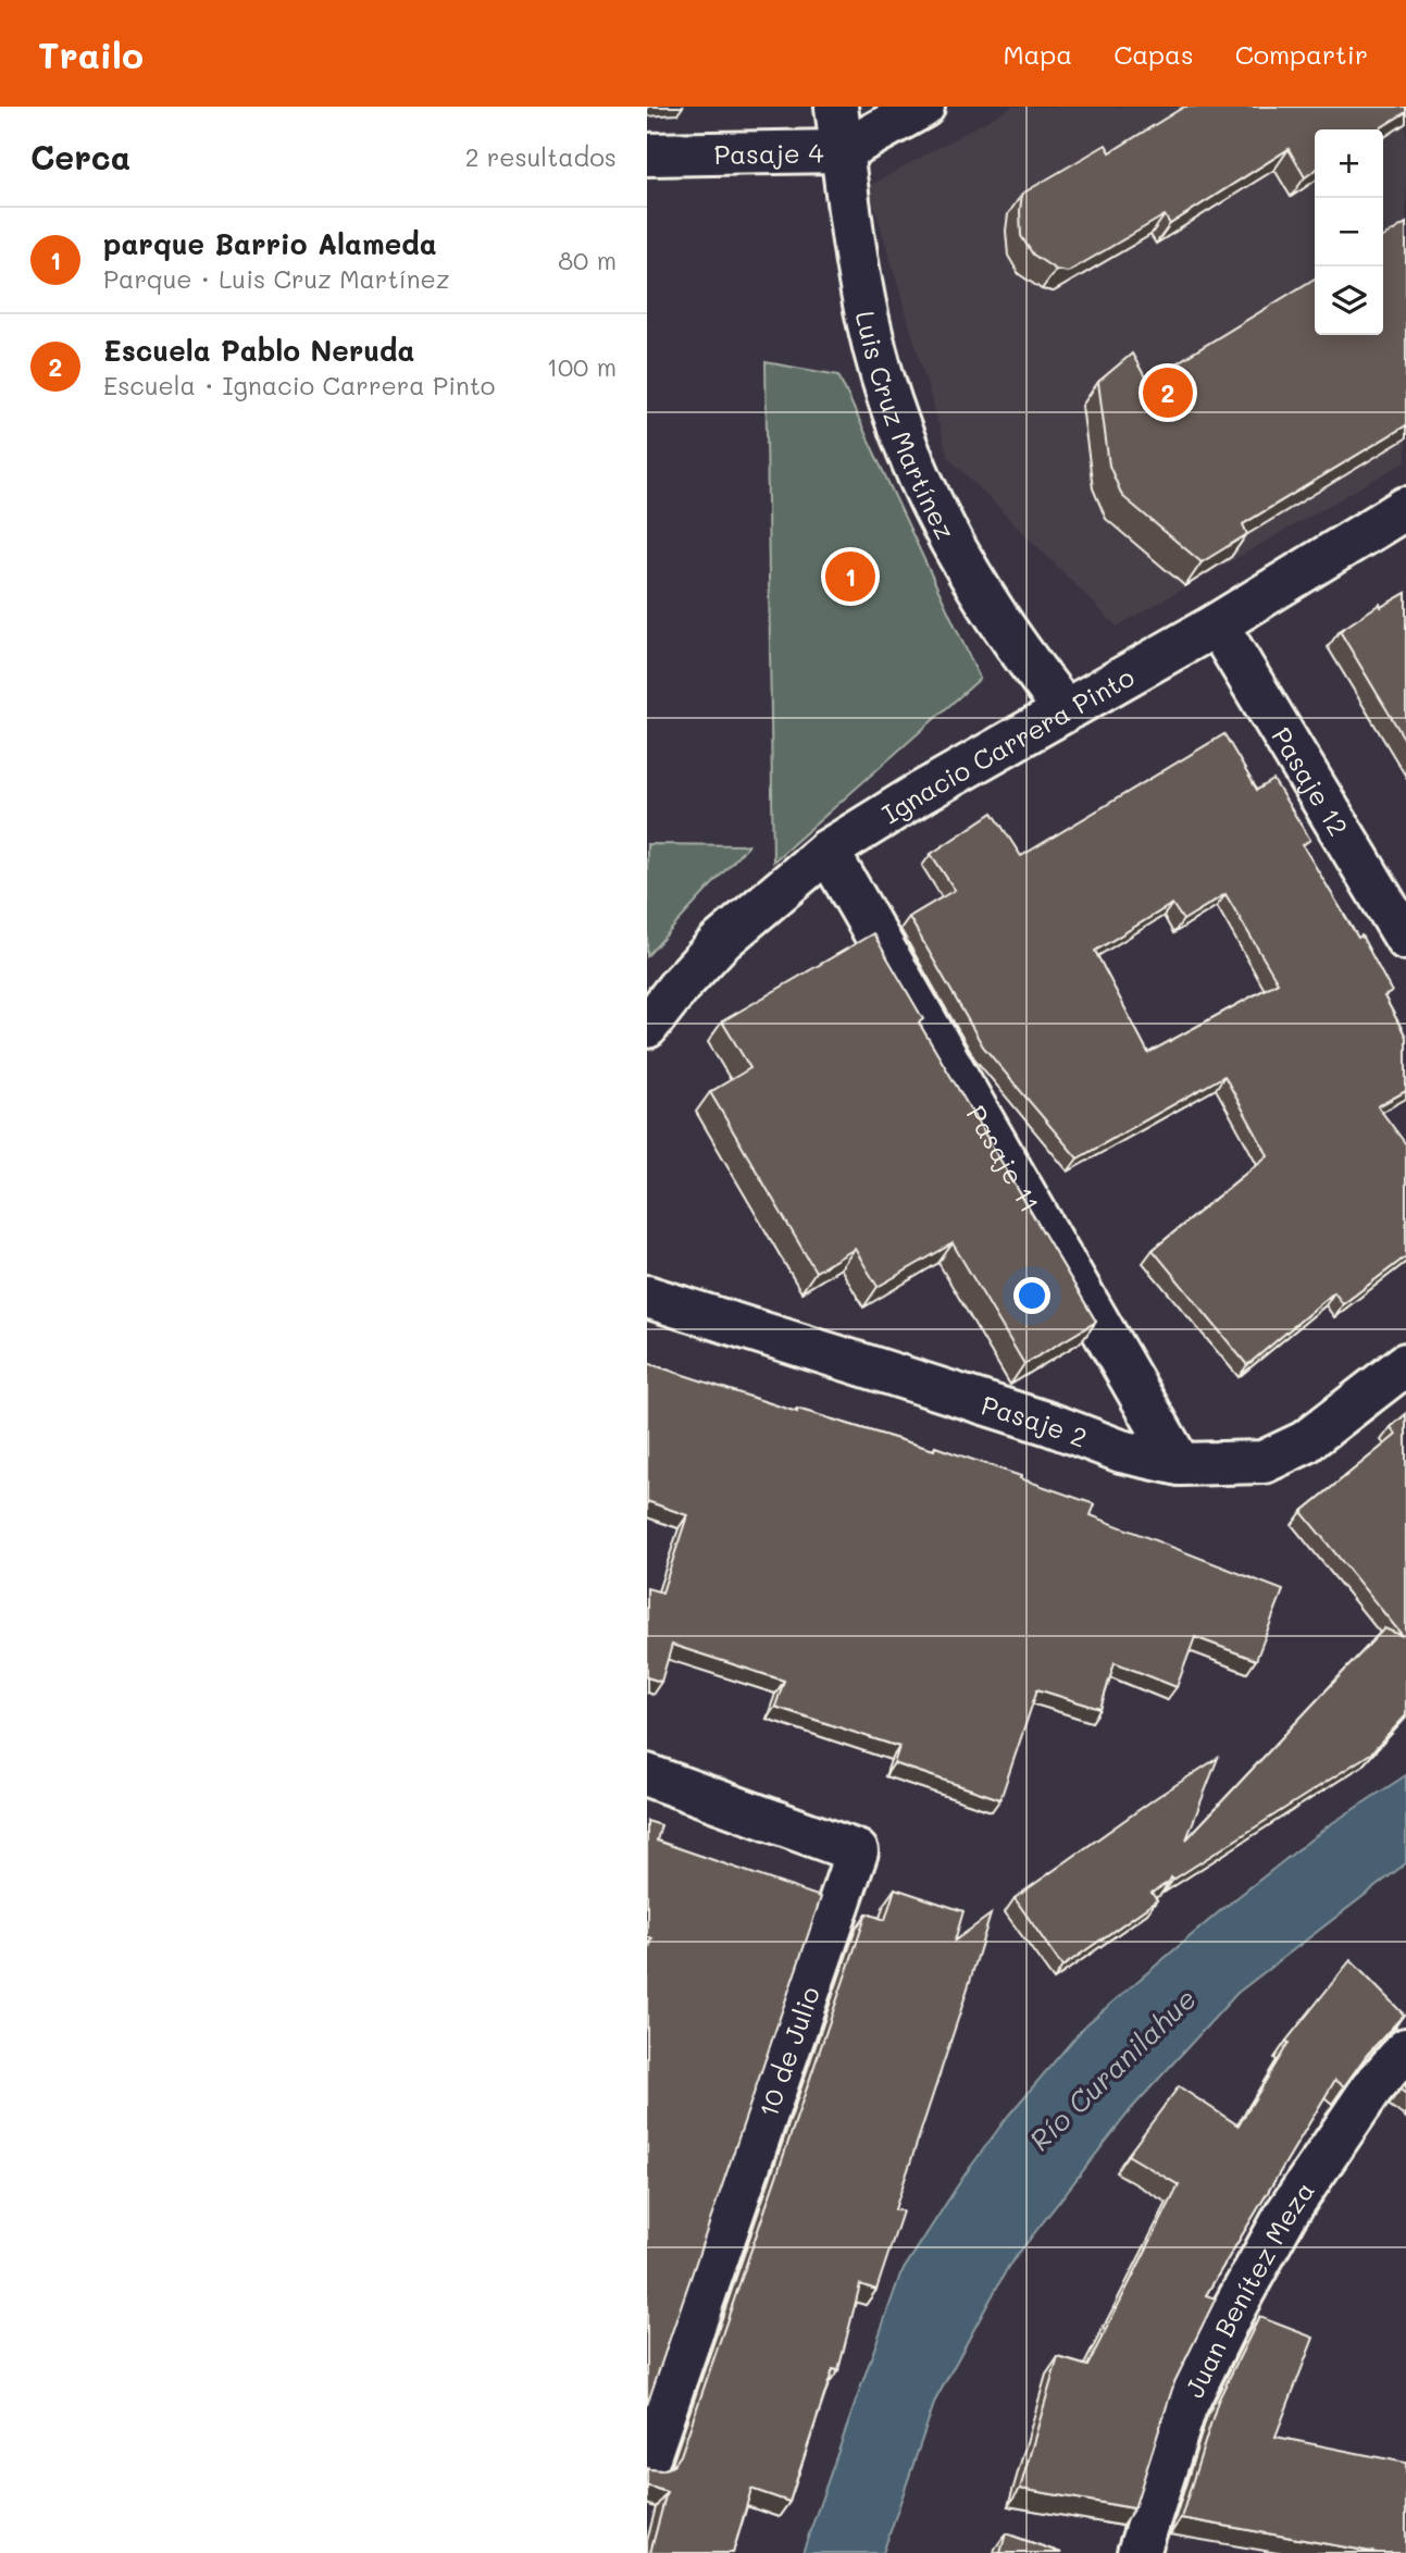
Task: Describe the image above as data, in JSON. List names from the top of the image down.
{
  "streets": {
    "street": [
      "Pasaje 4",
      "Luis Cruz Martínez",
      "Ignacio Carrera Pinto",
      "Pasaje 12",
      "Pasaje 11",
      "Pasaje 2",
      "10 de Julio",
      "Juan Benítez Meza"
    ]
  },
  "crossings": [
    ["Pasaje 4", "Luis Cruz Martínez"],
    ["Luis Cruz Martínez", "Ignacio Carrera Pinto"],
    ["Ignacio Carrera Pinto", "Pasaje 12"],
    ["Ignacio Carrera Pinto", "Pasaje 11"],
    ["Pasaje 11", "Pasaje 2"]
  ],
  "water": ["Río Curanilahue"],
  "page": {
    "header": "Trailo",
    "nav": ["Mapa", "Capas", "Compartir"],
    "heading": ["Cerca", "2 resultados"],
    "map_buttons": ["+", "−"],
    "list": [
      {
        "mark": "1",
        "name": "parque Barrio Alameda",
        "note": "Parque · Luis Cruz Martínez",
        "value": "80 m"
      },
      {
        "mark": "2",
        "name": "Escuela Pablo Neruda",
        "note": "Escuela · Ignacio Carrera Pinto",
        "value": "100 m"
      }
    ],
    "pins": ["2", "1"]
  }
}
